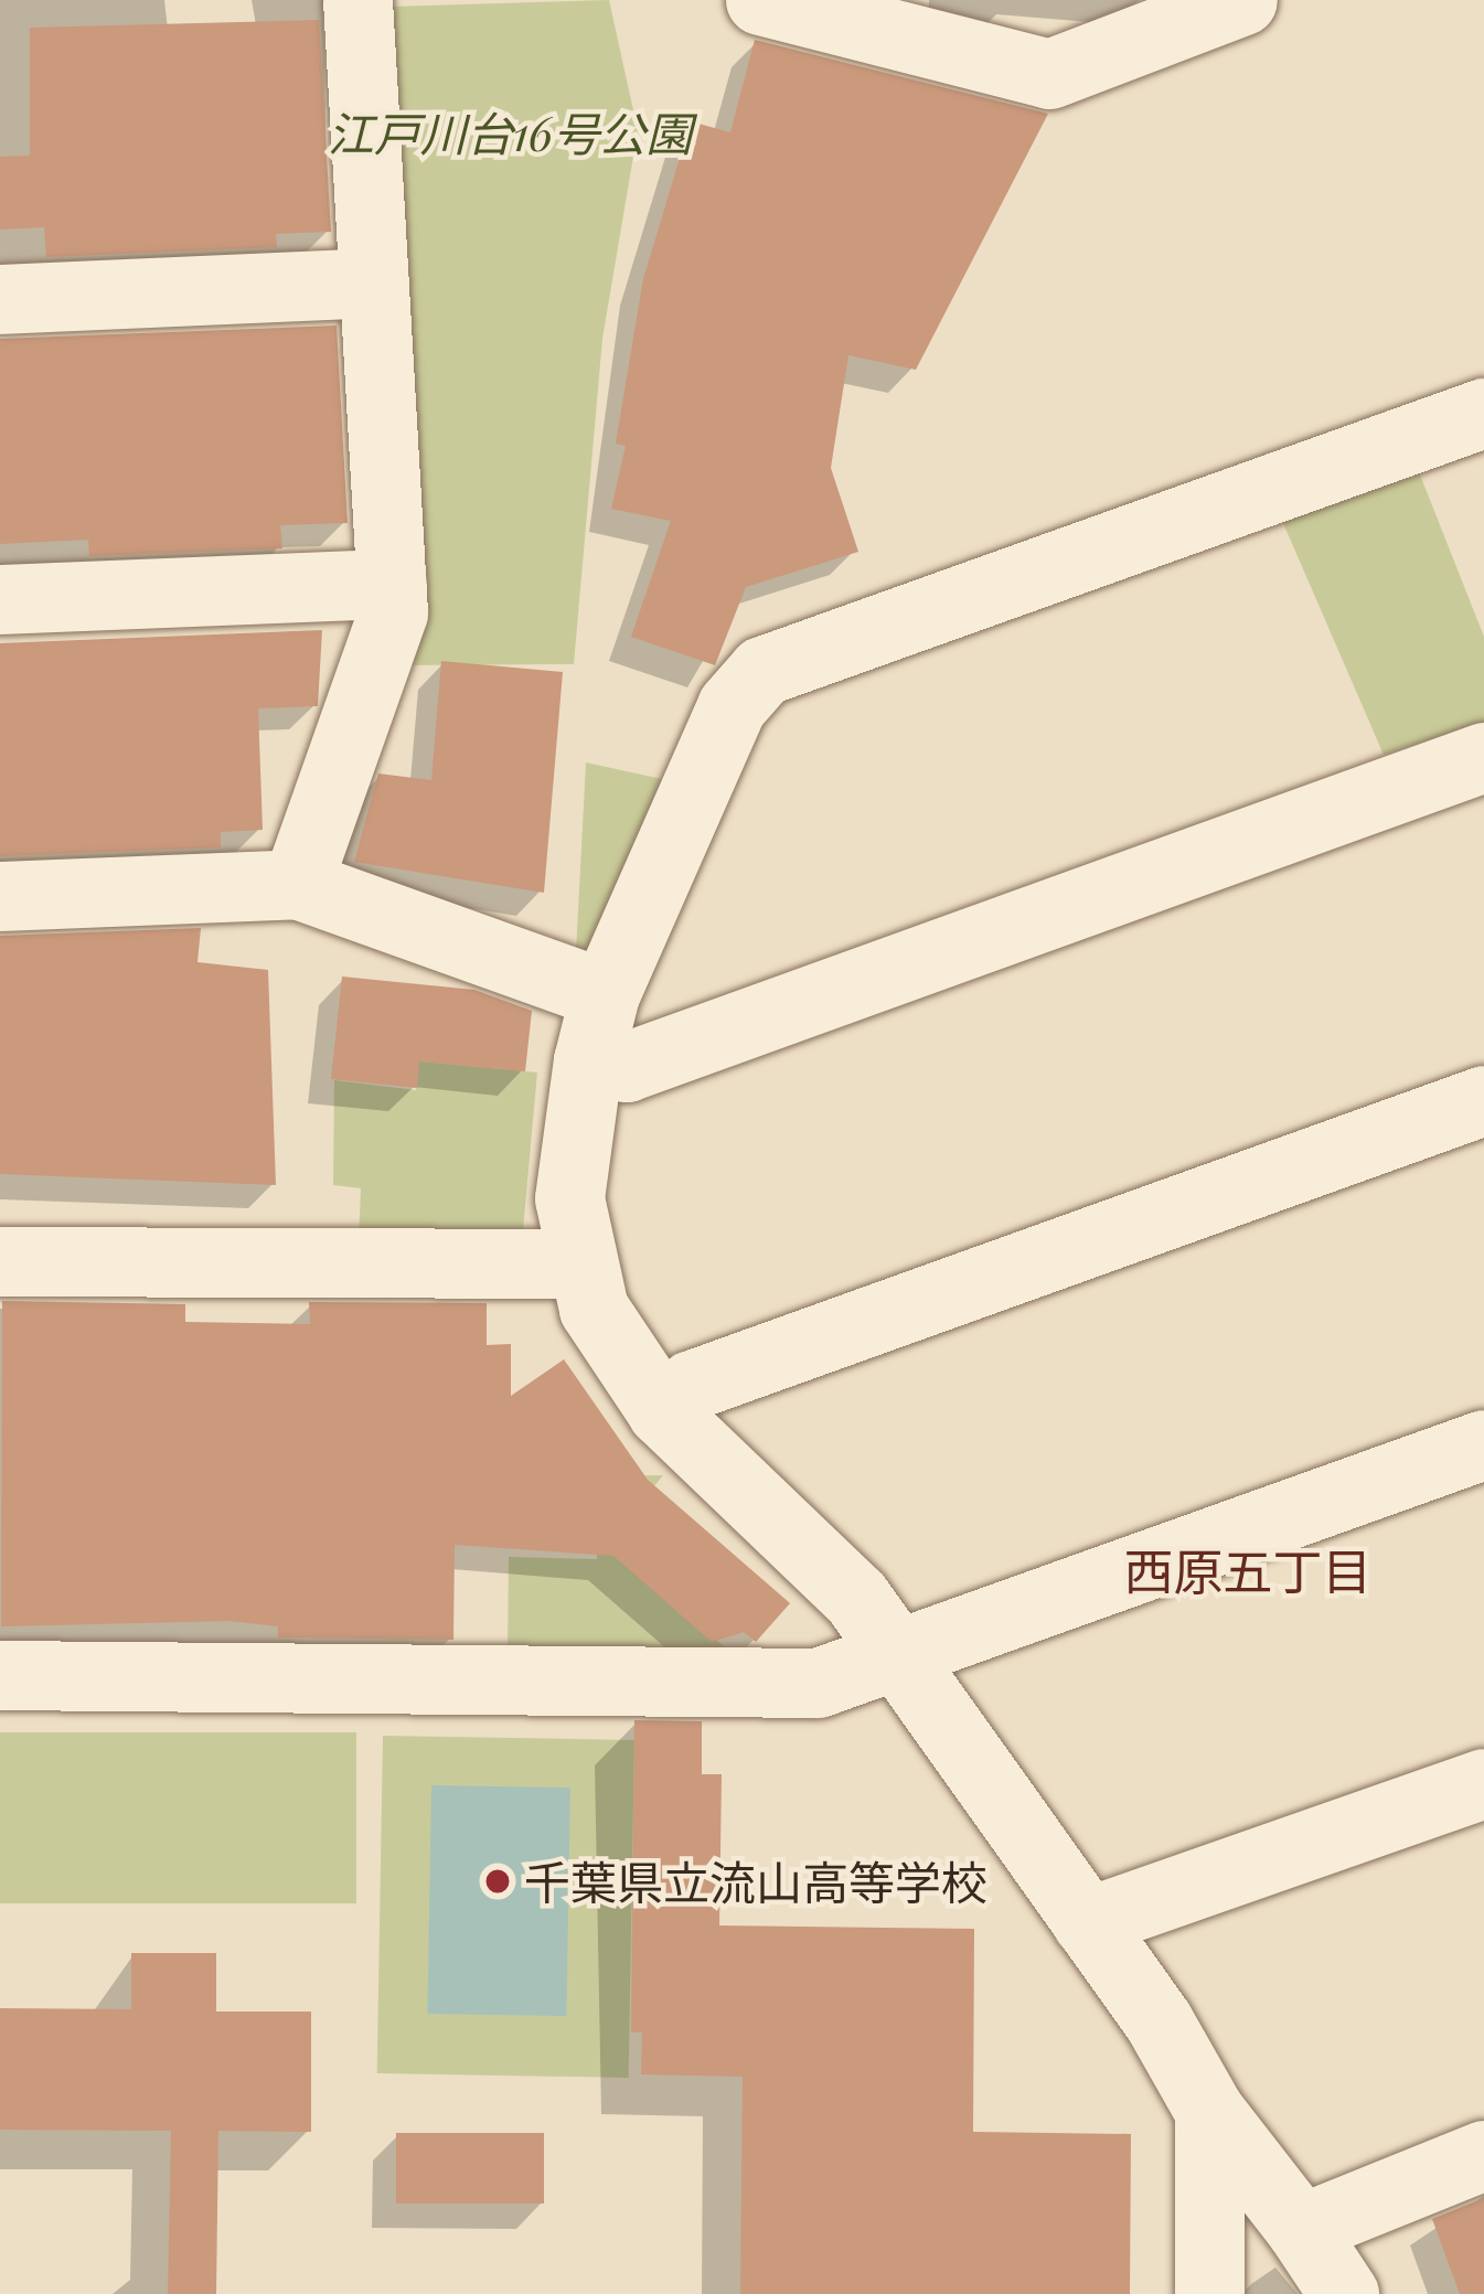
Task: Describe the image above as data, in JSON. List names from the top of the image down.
{
  "districts": ["西原五丁目"],
  "parks": ["江戸川台16号公園"],
  "places": ["千葉県立流山高等学校"]
}
